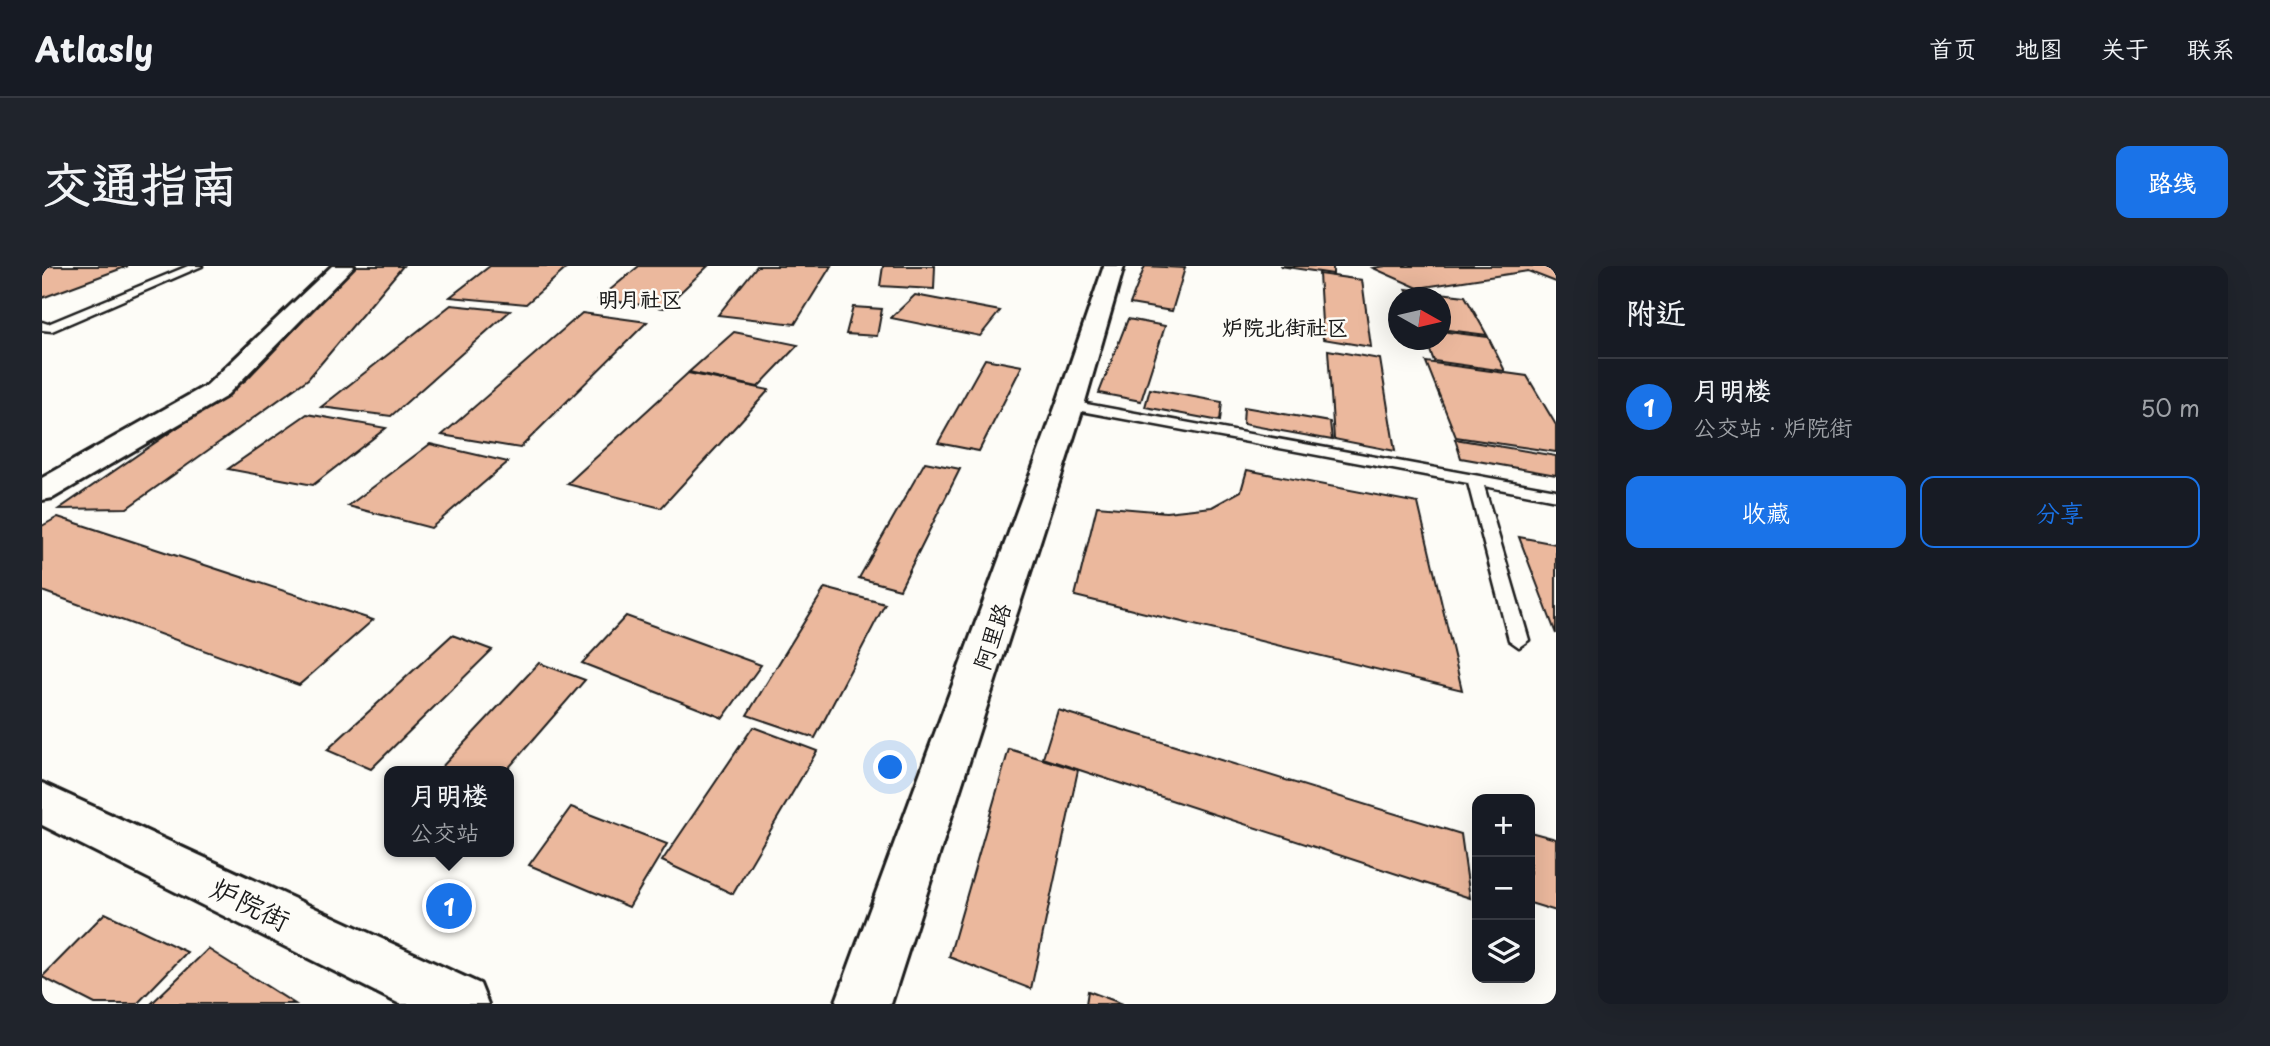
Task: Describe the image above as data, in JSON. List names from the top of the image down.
{
  "streets": {
    "street": ["阿里路", "炉院街"]
  },
  "districts": ["明月社区", "炉院北街社区"],
  "north": "right",
  "page": {
    "header": "Atlasly",
    "nav": [
      "首页",
      "地图",
      "关于",
      "联系"
    ],
    "title": "交通指南",
    "buttons": [
      "路线",
      ["收藏", "分享"]
    ],
    "heading": "附近",
    "list": [
      {
        "mark": "1",
        "name": "月明楼",
        "note": "公交站 · 炉院街",
        "value": "50 m"
      }
    ],
    "popup": ["月明楼", "公交站"],
    "map_buttons": ["+", "−"],
    "pins": "1"
  }
}
